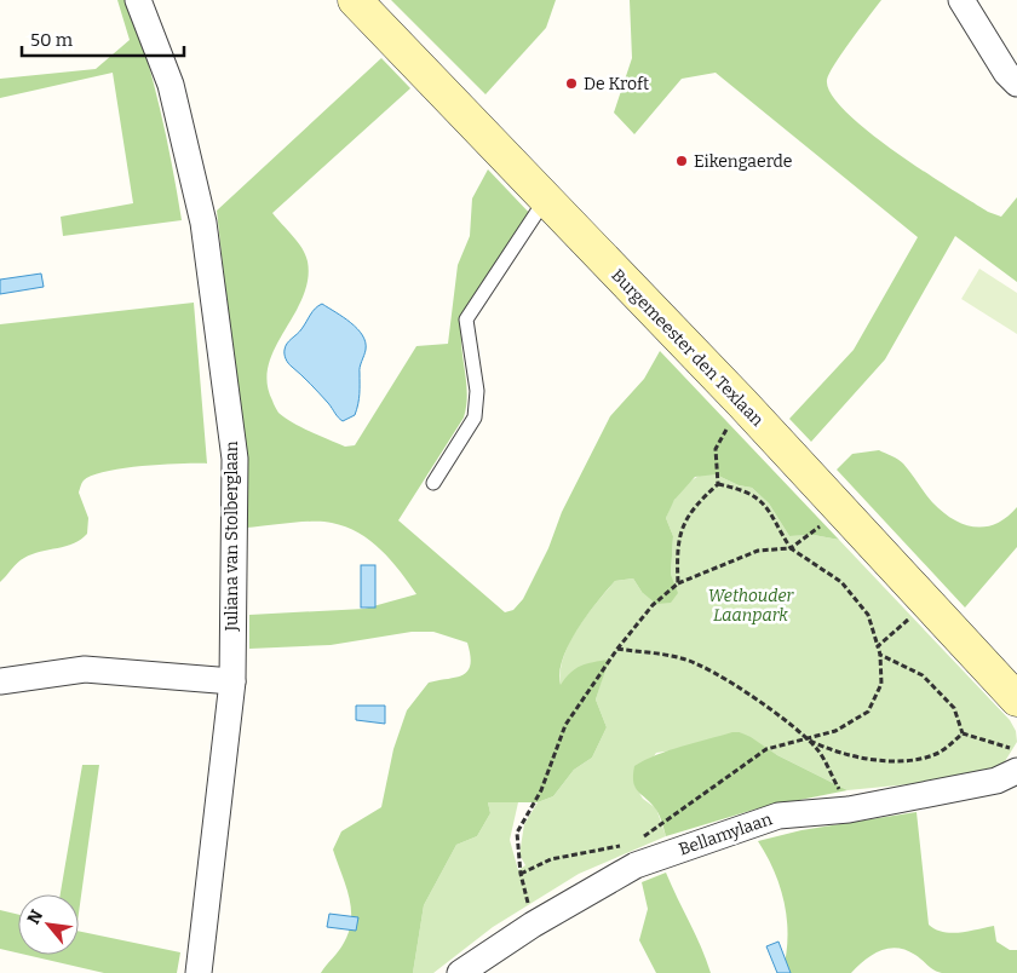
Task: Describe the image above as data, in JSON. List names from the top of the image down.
{
  "streets": {
    "street": ["Burgemeester den Texlaan", "Juliana van Stolberglaan", "Bellamylaan"]
  },
  "parks": ["Wethouder Laanpark"],
  "places": ["De Kroft", "Eikengaerde"],
  "scale_bar": "50 m",
  "north": "top left"
}
